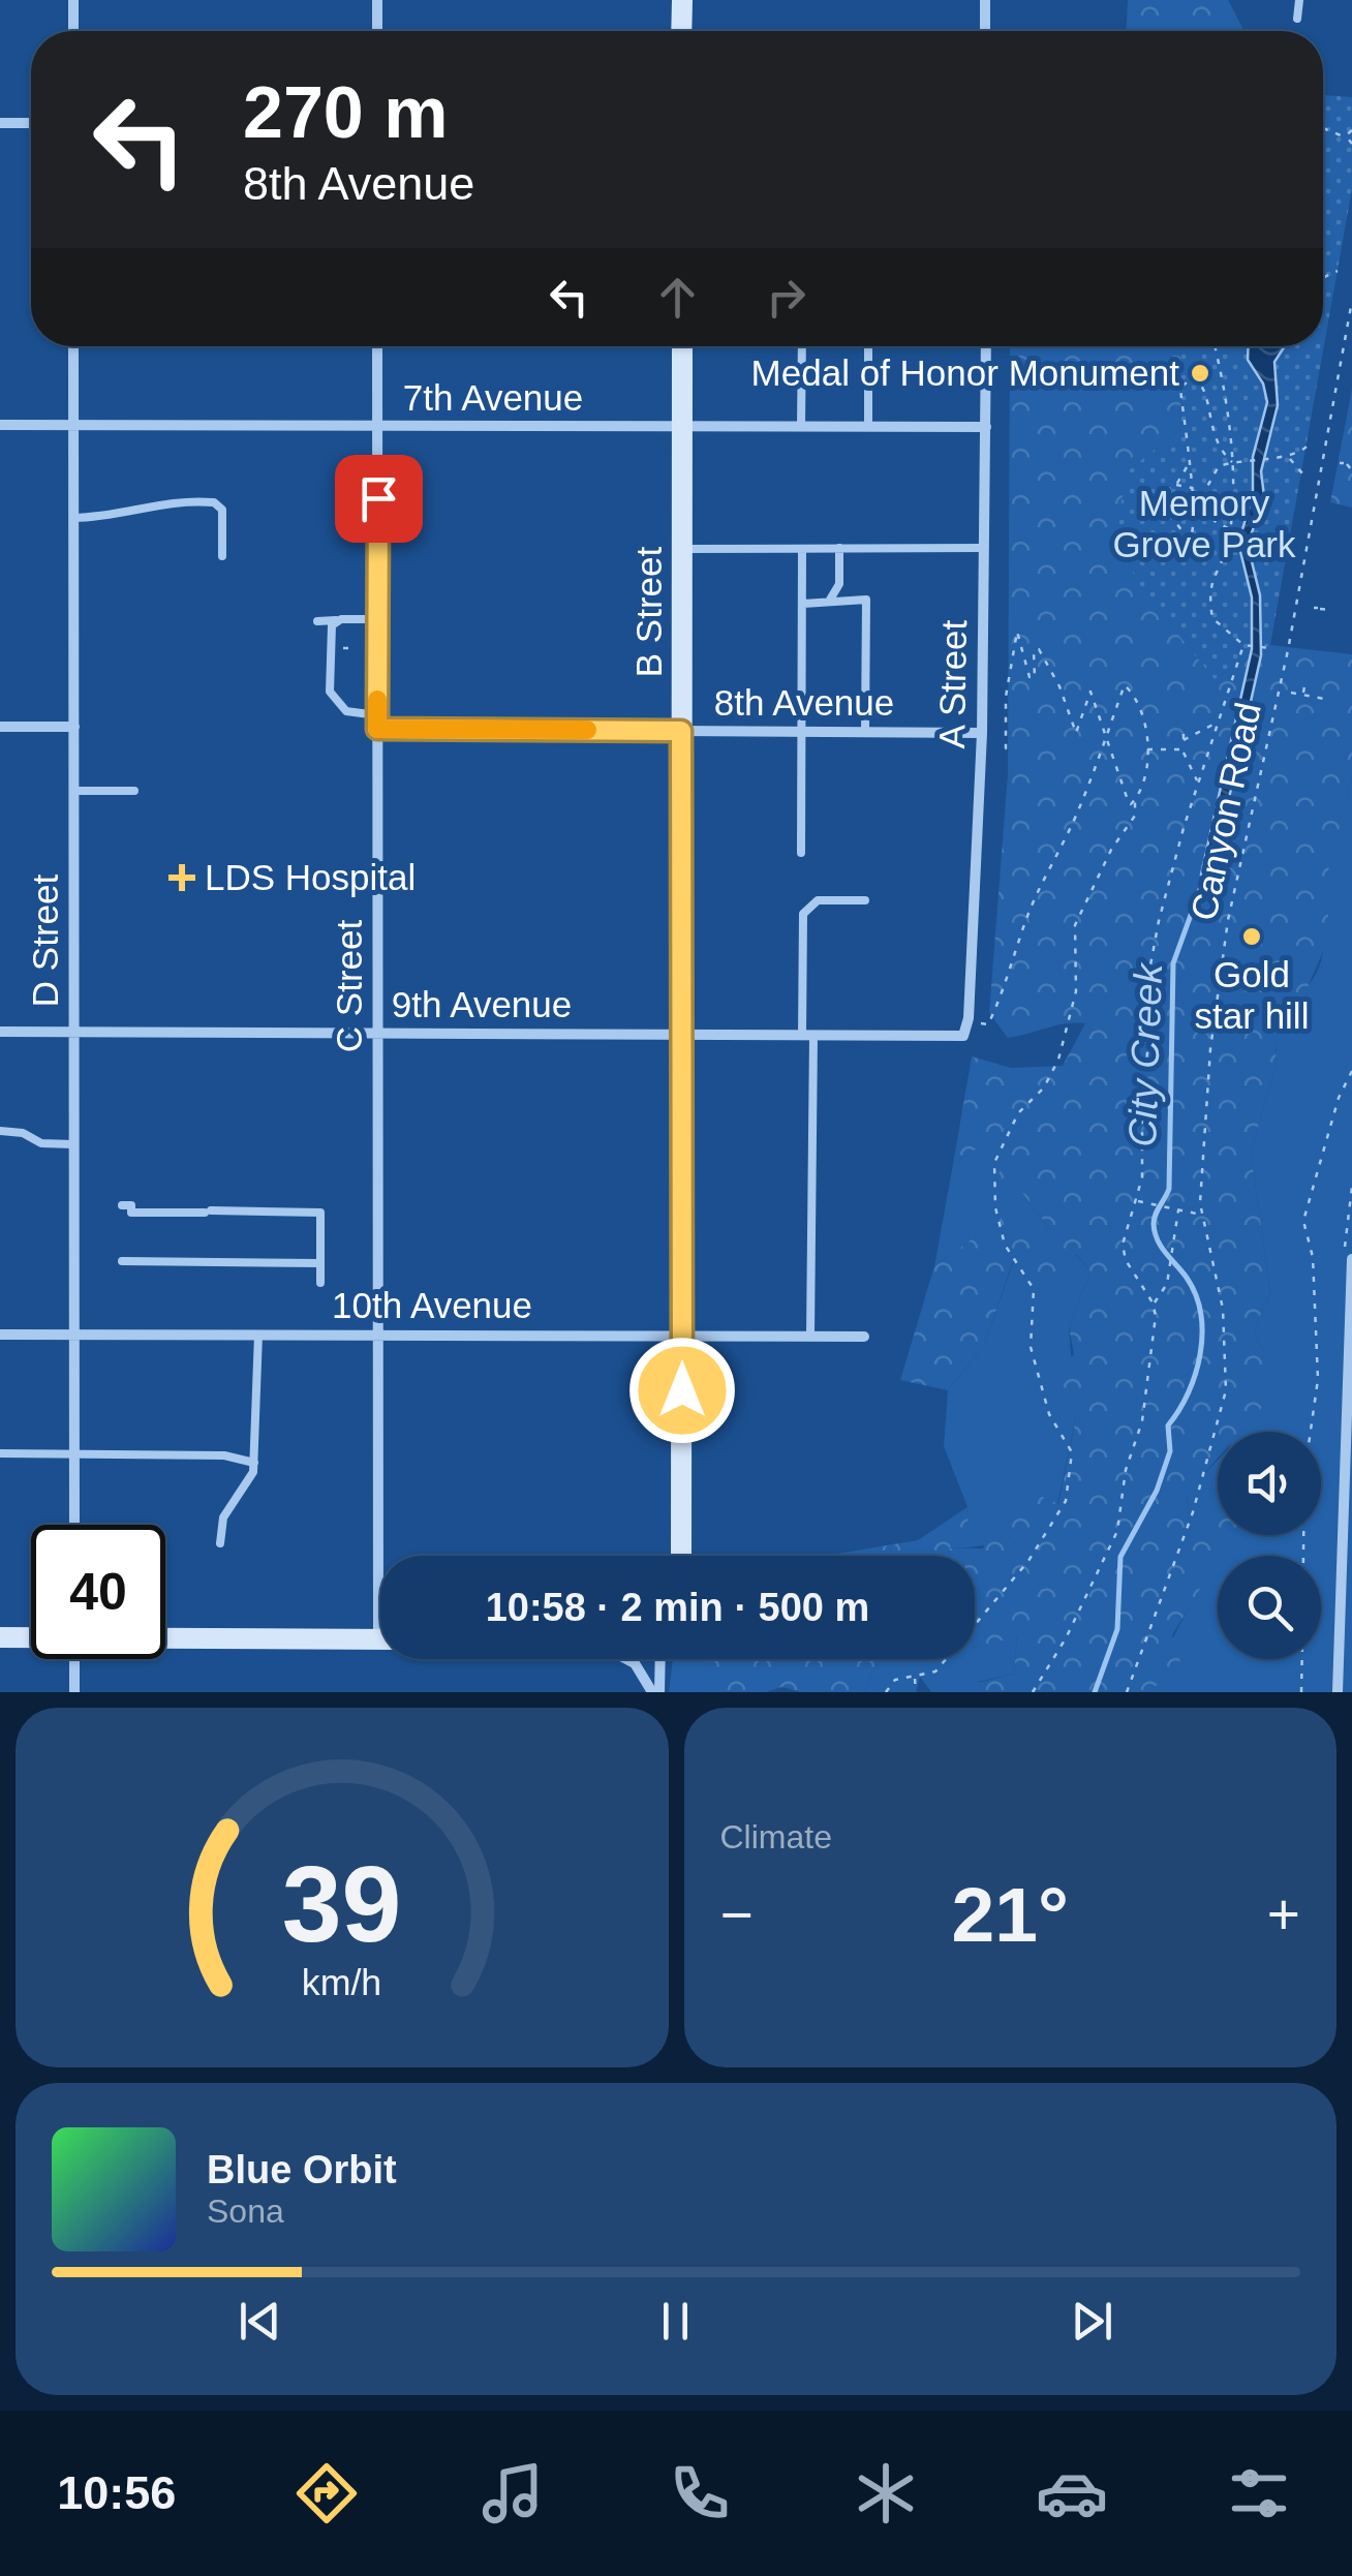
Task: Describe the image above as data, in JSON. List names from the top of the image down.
{
  "streets": {
    "street": [
      "7th Avenue",
      "B Street",
      "A Street",
      "8th Avenue",
      "D Street",
      "C Street",
      "9th Avenue",
      "10th Avenue"
    ],
    "path": ["Canyon Road"]
  },
  "crossings": [
    ["7th Avenue", "B Street"],
    ["7th Avenue", "A Street"],
    ["7th Avenue", "D Street"],
    ["7th Avenue", "C Street"],
    ["B Street", "8th Avenue"],
    ["B Street", "9th Avenue"],
    ["B Street", "10th Avenue"],
    ["A Street", "8th Avenue"],
    ["A Street", "9th Avenue"],
    ["8th Avenue", "C Street"],
    ["D Street", "9th Avenue"],
    ["D Street", "10th Avenue"],
    ["C Street", "9th Avenue"],
    ["C Street", "10th Avenue"]
  ],
  "water": ["City Creek"],
  "parks": ["Memory Grove Park"],
  "places": {
    "other": ["Medal of Honor Monument", "Gold star hill"],
    "health": ["LDS Hospital"]
  },
  "page": {
    "turn": ["270 m", "8th Avenue"],
    "limit": "40",
    "trip": "10:58 · 2 min · 500 m",
    "tile": "Climate",
    "heat": ["−", "21°", "+"],
    "song": ["Blue Orbit", "Sona"],
    "tabs": "10:56",
    "gauge": ["39", "km/h"]
  }
}
